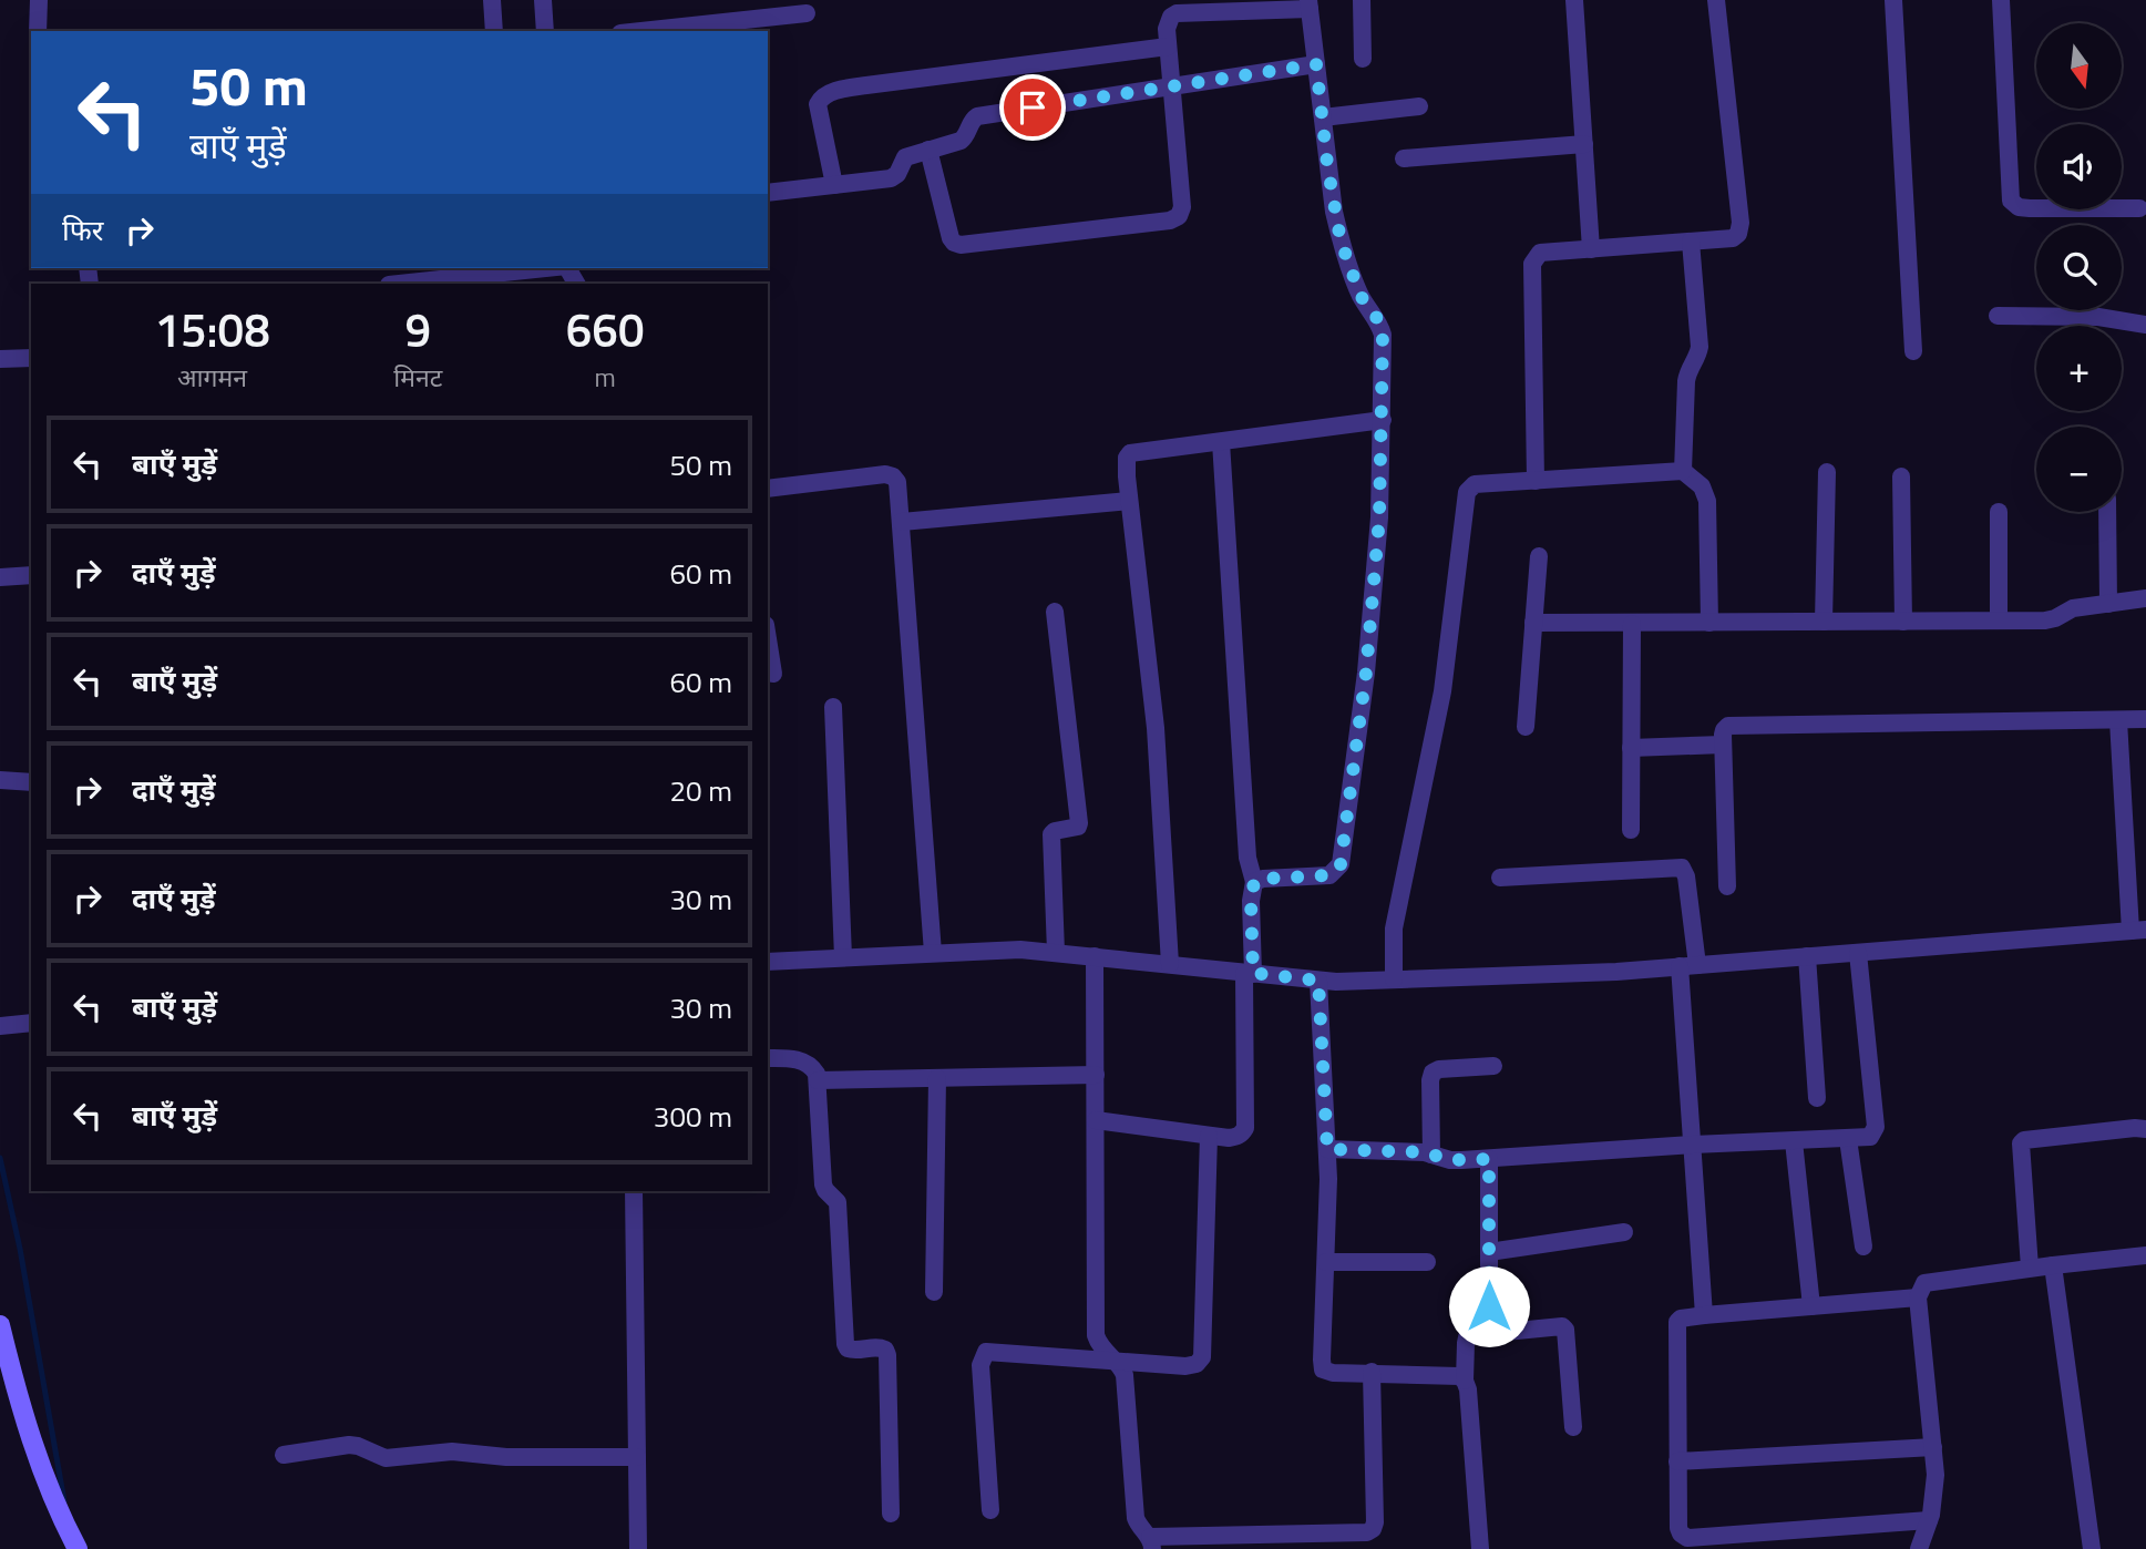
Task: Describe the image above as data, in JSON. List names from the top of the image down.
{
  "north": "bottom",
  "page": {
    "map_buttons": ["+", "−"],
    "turn": ["50 m", "बाएँ मुड़ें"],
    "then": "फिर",
    "eta": [
      "15:08",
      "आगमन",
      "9",
      "मिनट",
      "660",
      "m"
    ],
    "list": [
      {
        "name": "बाएँ मुड़ें",
        "value": "50 m"
      },
      {
        "name": "दाएँ मुड़ें",
        "value": "60 m"
      },
      {
        "name": "बाएँ मुड़ें",
        "value": "60 m"
      },
      {
        "name": "दाएँ मुड़ें",
        "value": "20 m"
      },
      {
        "name": "दाएँ मुड़ें",
        "value": "30 m"
      },
      {
        "name": "बाएँ मुड़ें",
        "value": "30 m"
      },
      {
        "name": "बाएँ मुड़ें",
        "value": "300 m"
      }
    ]
  }
}
